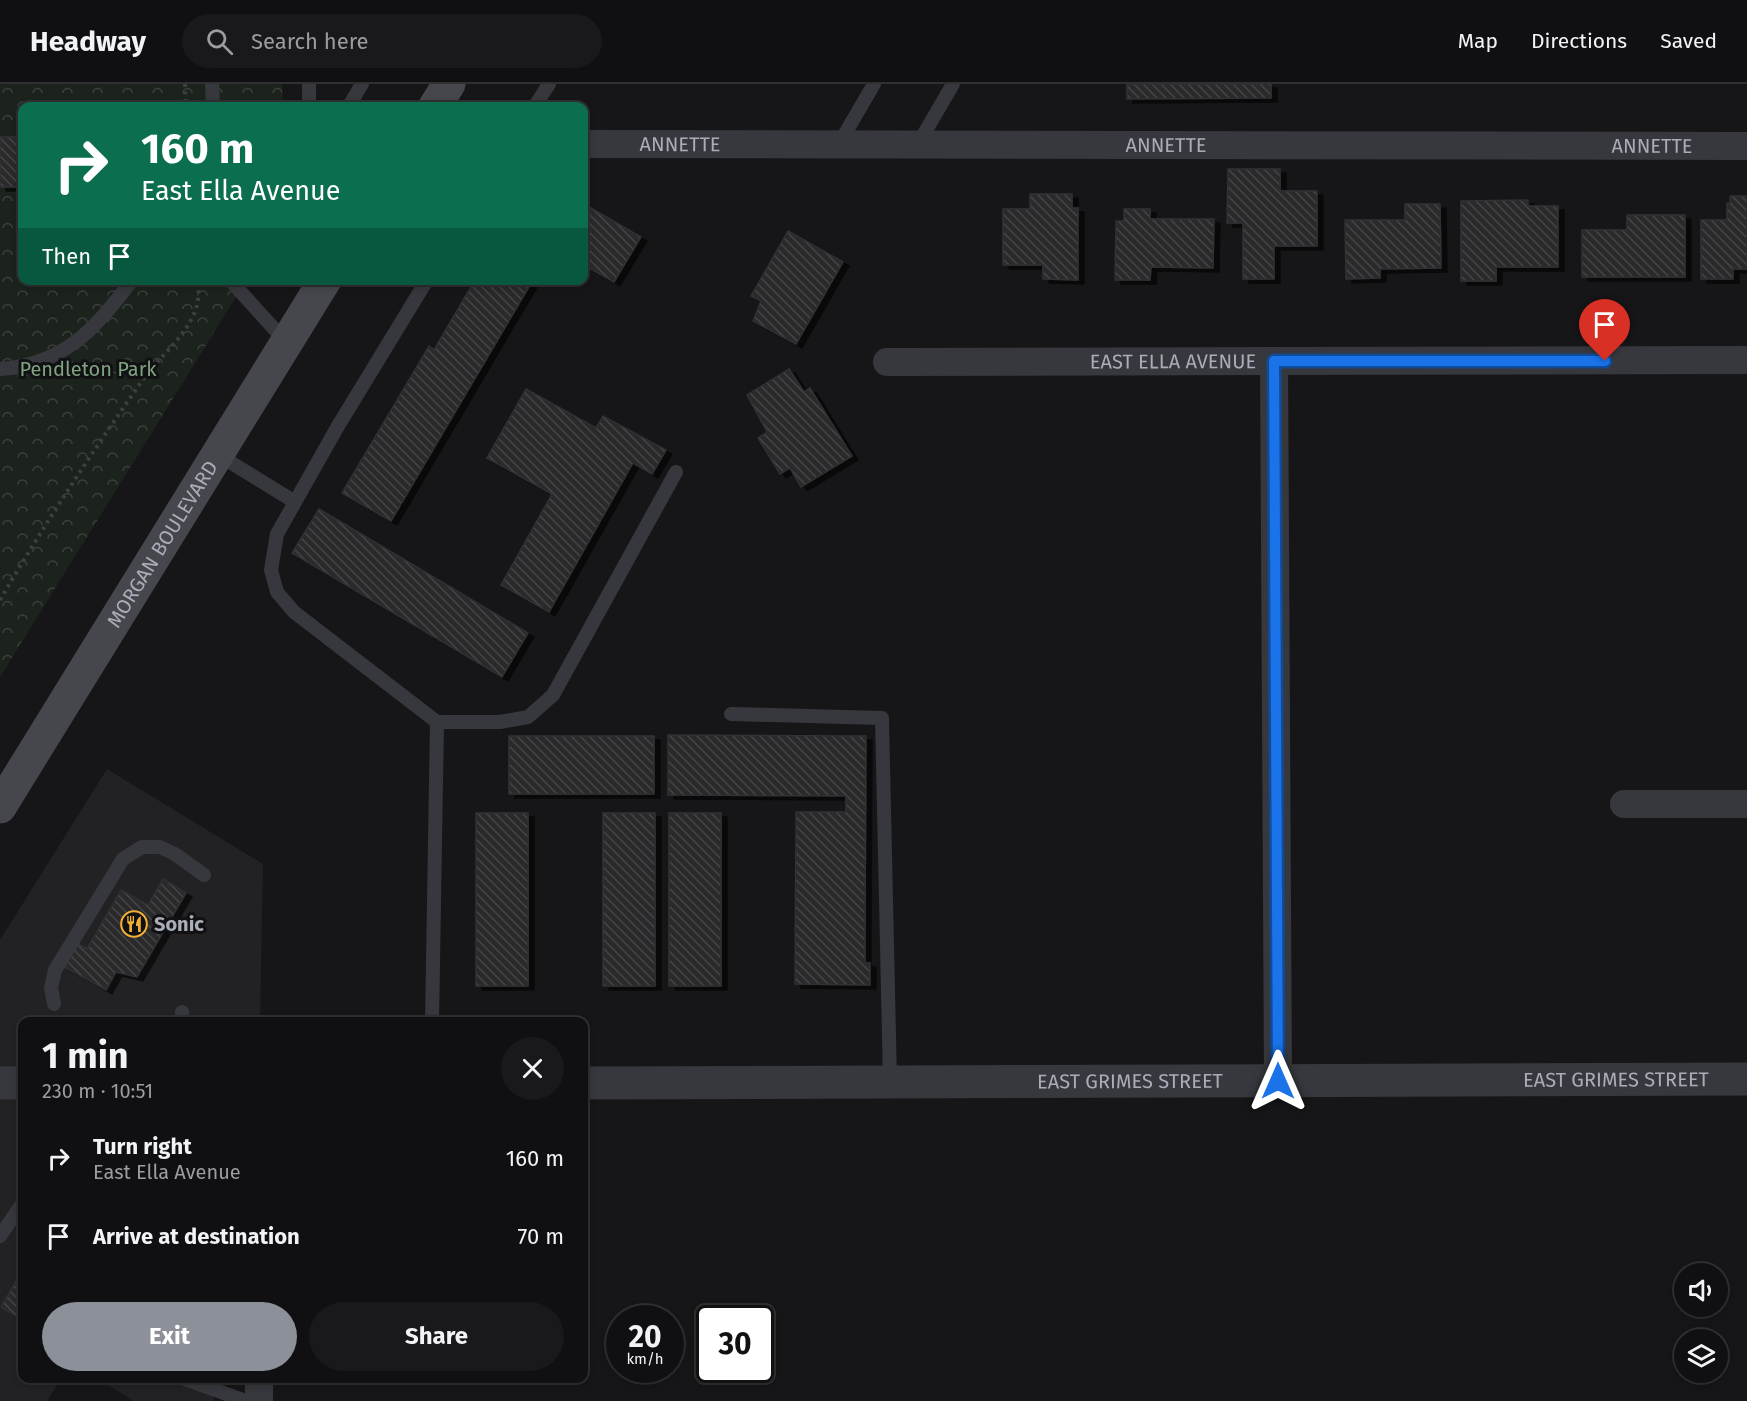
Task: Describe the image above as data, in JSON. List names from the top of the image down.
{
  "streets": {
    "main road": ["MORGAN BOULEVARD"],
    "street": ["ANNETTE", "EAST ELLA AVENUE", "EAST GRIMES STREET"]
  },
  "parks": ["Pendleton Park"],
  "places": {
    "restaurant": ["Sonic"]
  },
  "page": {
    "header": "Headway",
    "search": "Search here",
    "nav": ["Map", "Directions", "Saved"],
    "turn": ["160 m", "East Ella Avenue"],
    "then": "Then",
    "heading": ["1 min", "230 m · 10:51"],
    "list": [
      {
        "name": "Turn right",
        "note": "East Ella Avenue",
        "value": "160 m"
      },
      {
        "name": "Arrive at destination",
        "value": "70 m"
      }
    ],
    "buttons": ["Exit", "Share"],
    "speed": "20 km/h",
    "limit": "30"
  }
}
